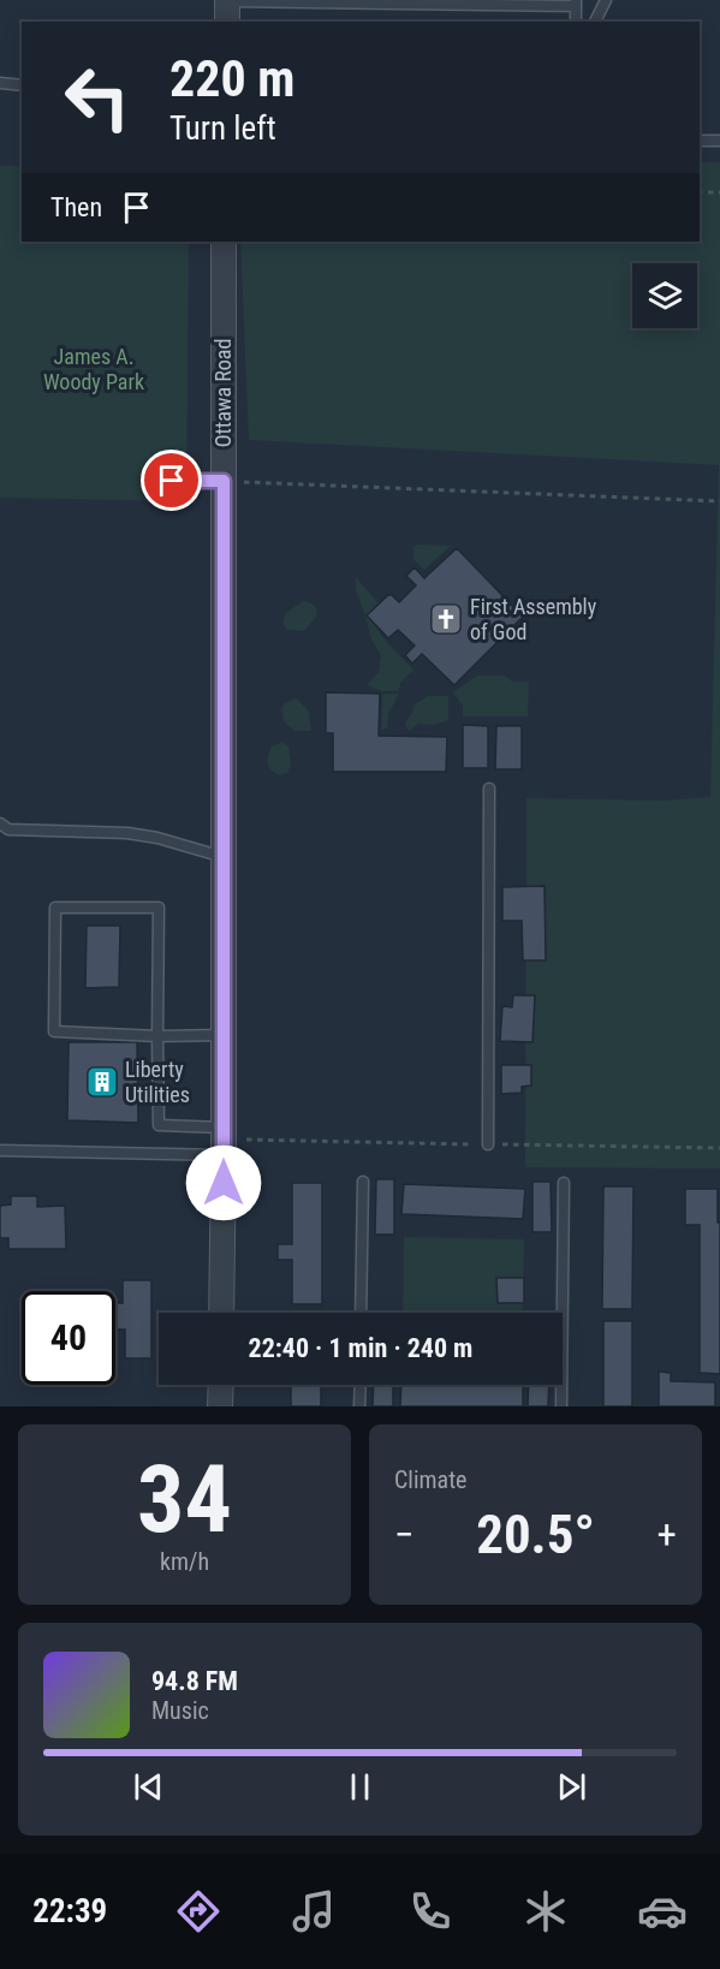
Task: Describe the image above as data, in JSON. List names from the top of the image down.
{
  "streets": {
    "street": ["Ottawa Road"]
  },
  "parks": ["James A. Woody Park"],
  "places": {
    "church": ["First Assembly of God"],
    "building": ["Liberty Utilities"]
  },
  "page": {
    "turn": ["220 m", "Turn left"],
    "then": "Then",
    "limit": "40",
    "trip": "22:40 · 1 min · 240 m",
    "tile": [
      ["34", "km/h"],
      "Climate"
    ],
    "heat": ["−", "20.5°", "+"],
    "song": ["94.8 FM", "Music"],
    "tabs": "22:39"
  }
}
